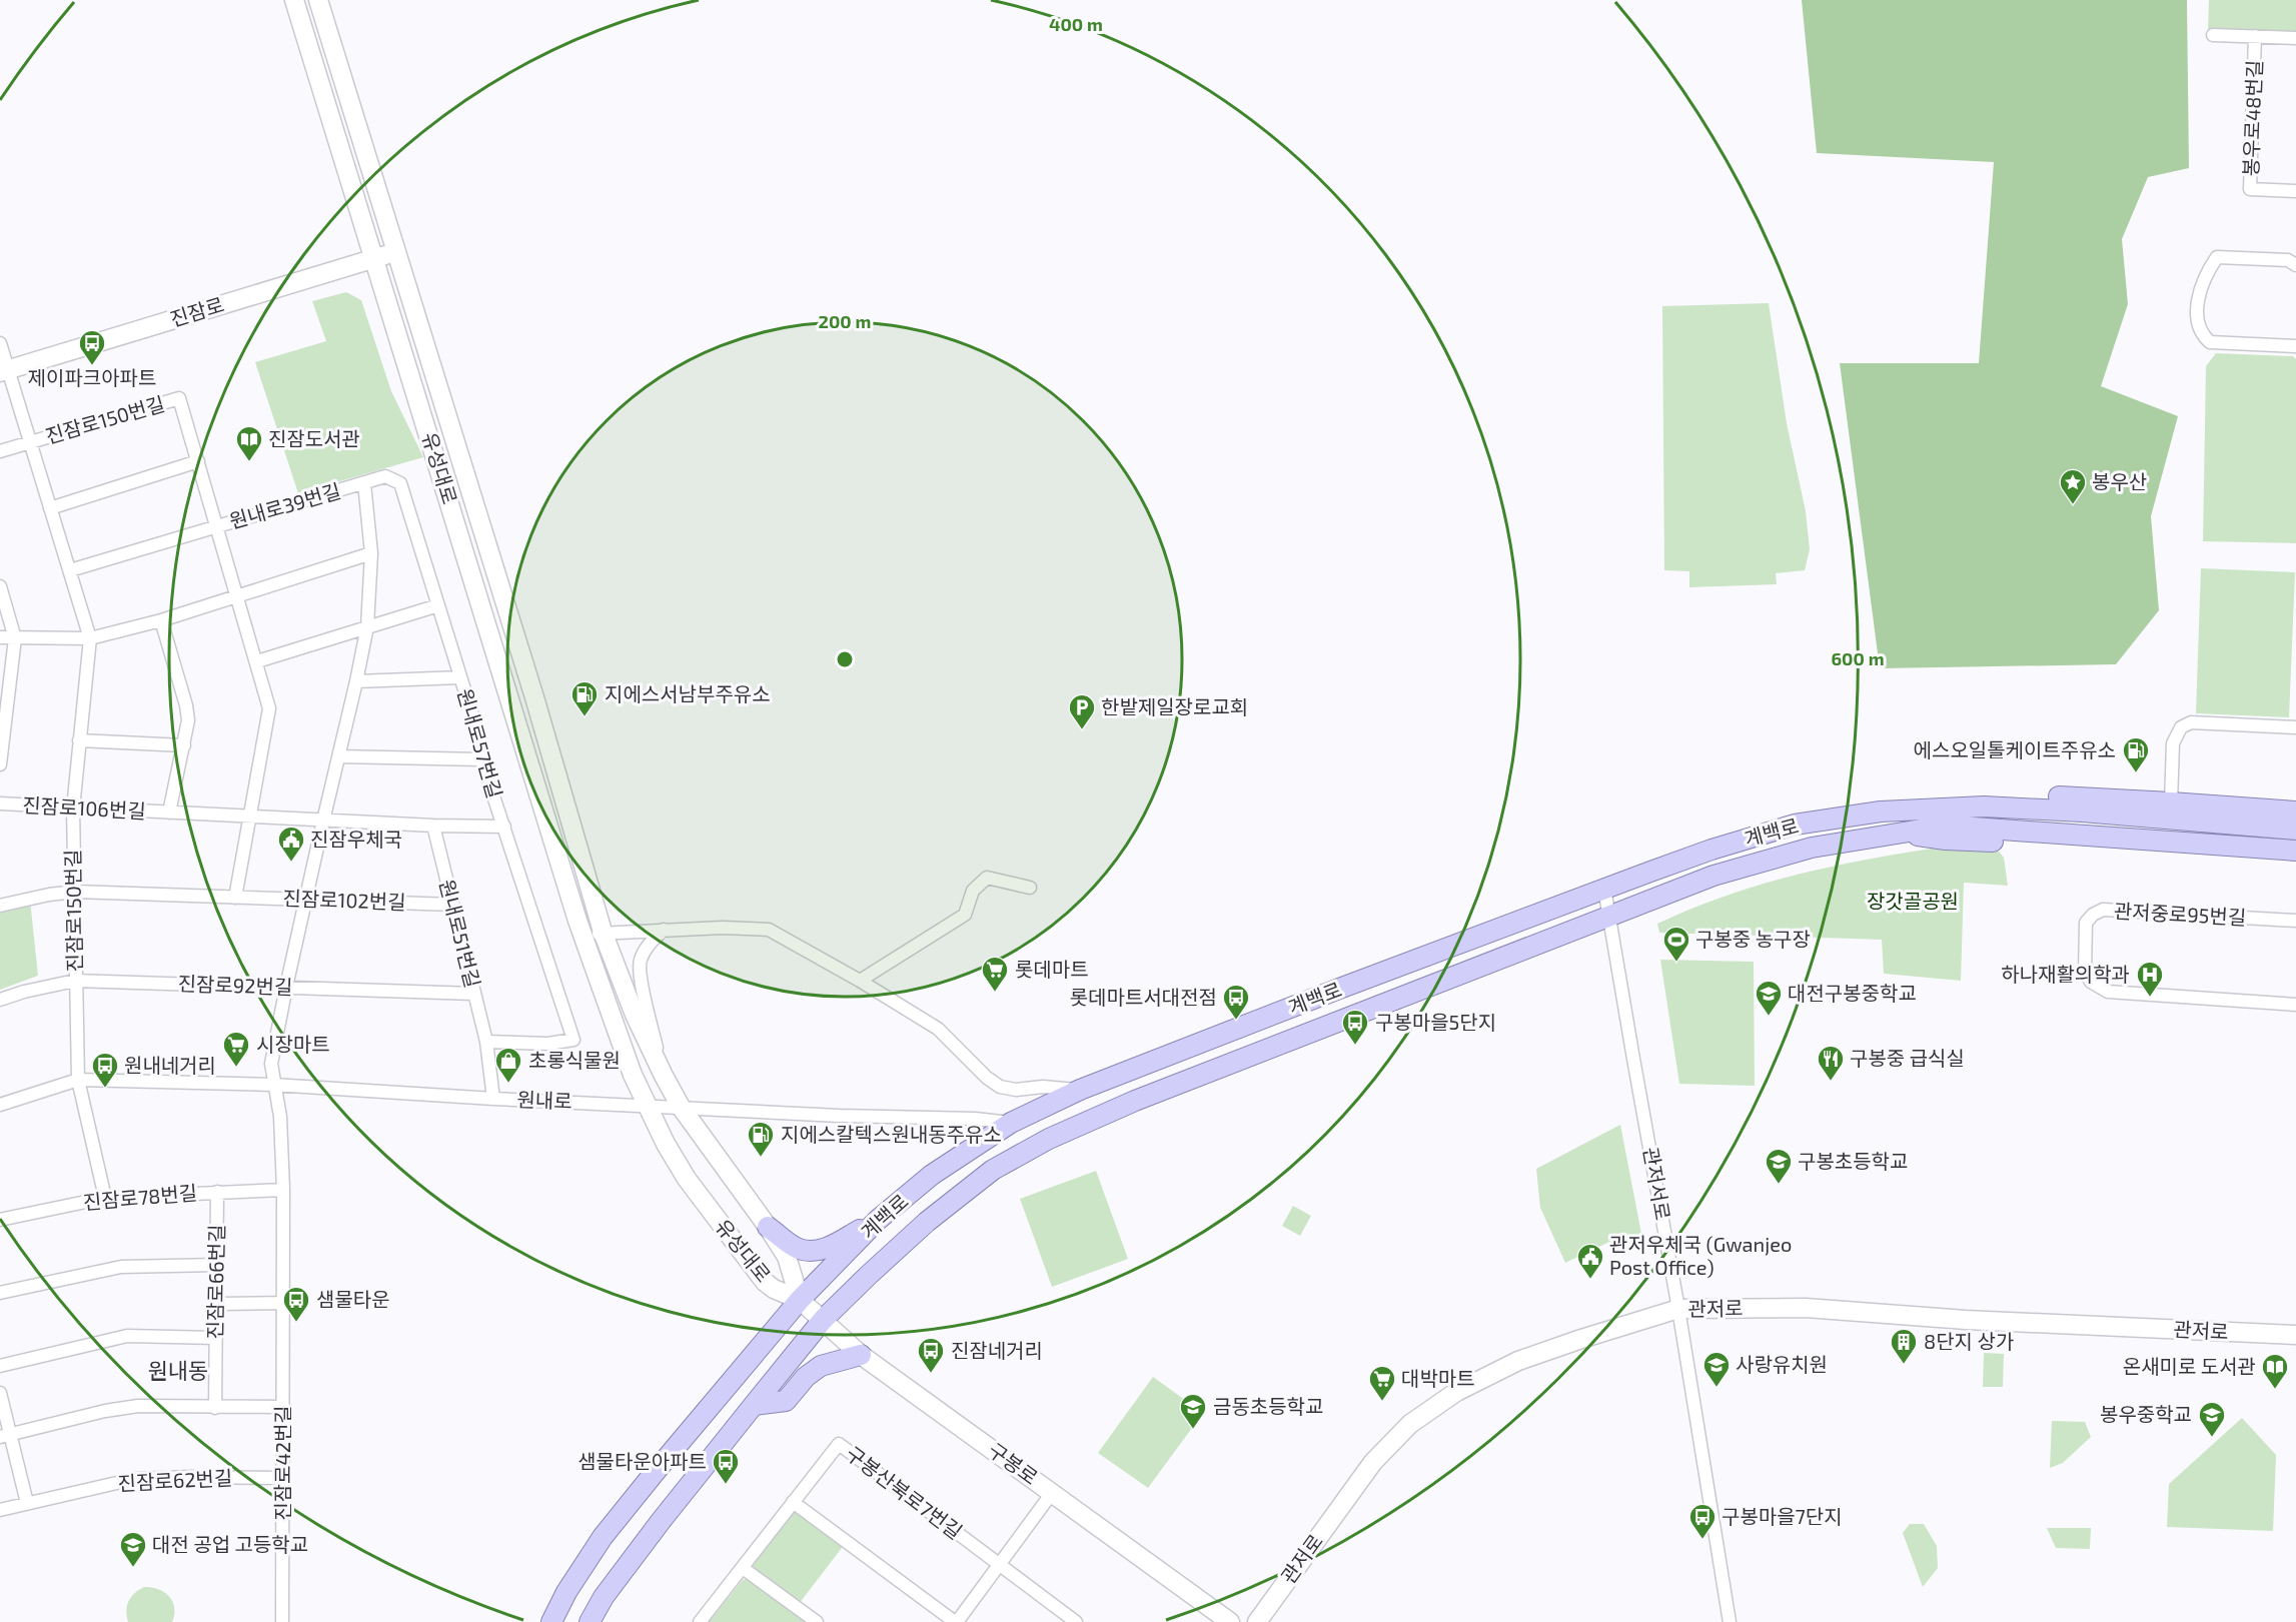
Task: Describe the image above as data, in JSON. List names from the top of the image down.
{
  "streets": {
    "main road": ["계백로"],
    "street": [
      "봉우로48번길",
      "진잠로",
      "진잠로150번길",
      "유성대로",
      "원내로39번길",
      "원내로57번길",
      "진잠로106번길",
      "진잠로102번길",
      "관저중로95번길",
      "원내로51번길",
      "진잠로92번길",
      "원내로",
      "관저서로",
      "진잠로78번길",
      "진잠로66번길",
      "관저로",
      "진잠로42번길",
      "구봉로",
      "진잠로62번길",
      "구봉산북로7번길"
    ]
  },
  "crossings": [
    ["진잠로", "진잠로150번길"],
    ["진잠로", "유성대로"],
    ["진잠로150번길", "원내로39번길"],
    ["진잠로150번길", "진잠로106번길"],
    ["진잠로150번길", "진잠로102번길"],
    ["진잠로150번길", "진잠로92번길"],
    ["진잠로150번길", "원내로"],
    ["유성대로", "계백로"],
    ["유성대로", "원내로"],
    ["유성대로", "구봉로"],
    ["원내로39번길", "원내로57번길"],
    ["원내로39번길", "진잠로106번길"],
    ["원내로39번길", "진잠로102번길"],
    ["원내로39번길", "진잠로92번길"],
    ["원내로39번길", "원내로"],
    ["원내로39번길", "진잠로42번길"],
    ["원내로57번길", "진잠로106번길"],
    ["원내로57번길", "원내로51번길"],
    ["진잠로106번길", "원내로51번길"],
    ["계백로", "원내로"],
    ["계백로", "관저서로"],
    ["계백로", "구봉로"],
    ["진잠로102번길", "원내로51번길"],
    ["원내로51번길", "진잠로92번길"],
    ["원내로51번길", "원내로"],
    ["원내로", "진잠로42번길"],
    ["관저서로", "관저로"],
    ["진잠로78번길", "진잠로66번길"],
    ["진잠로78번길", "진잠로42번길"],
    ["진잠로42번길", "진잠로62번길"]
  ],
  "districts": ["원내동"],
  "parks": ["장갓골공원"],
  "places": {
    "bus stop": [
      "제이파크아파트",
      "롯데마트서대전점",
      "구봉마을5단지",
      "원내네거리",
      "샘물타운",
      "진잠네거리",
      "샘물타운아파트",
      "구봉마을7단지"
    ],
    "library": ["진잠도서관", "온새미로 도서관"],
    "place": ["봉우산"],
    "fuel station": ["지에스서남부주유소", "에스오일톨케이트주유소", "지에스칼텍스원내동주유소"],
    "parking": ["한밭제일장로교회"],
    "public building": ["진잠우체국", "관저우체국 (Gwanjeo Post Office)"],
    "sports": ["구봉중 농구장"],
    "supermarket": ["롯데마트", "시장마트", "대박마트"],
    "hospital": ["하나재활의학과"],
    "school or university": [
      "대전구봉중학교",
      "구봉초등학교",
      "사랑유치원",
      "금동초등학교",
      "봉우중학교",
      "대전 공업 고등학교"
    ],
    "restaurant": ["구봉중 급식실"],
    "shop": ["초롱식물원"],
    "building": ["8단지 상가"]
  },
  "rings": ["400 m", "200 m", "600 m"]
}
